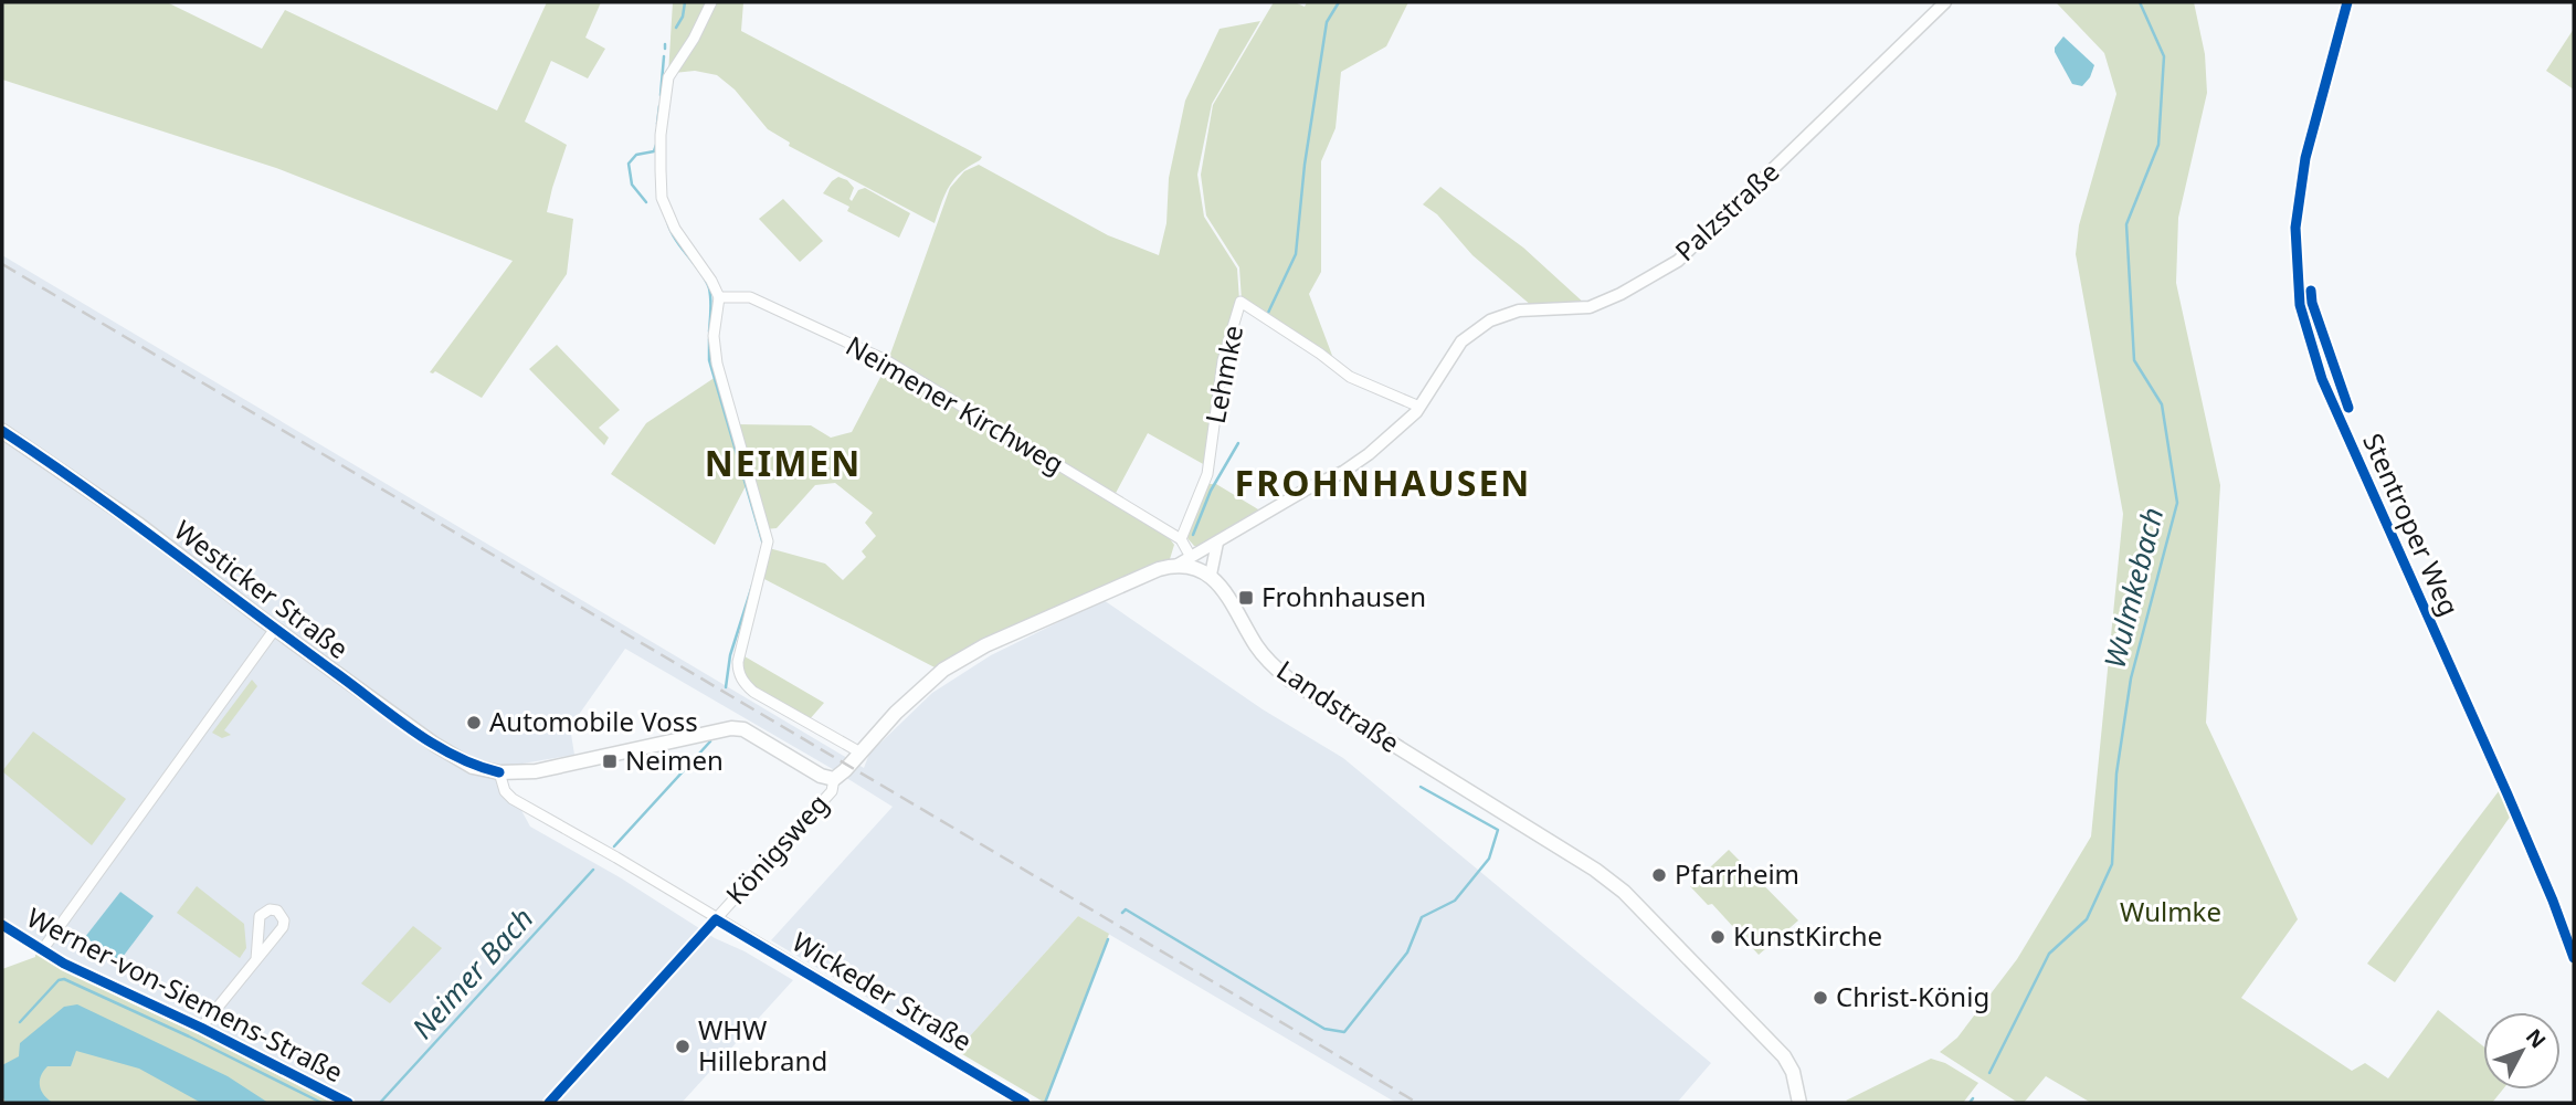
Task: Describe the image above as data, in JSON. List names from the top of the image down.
{
  "streets": {
    "main road": ["Westicker Straße", "Landstraße"],
    "street": [
      "Palzstraße",
      "Lehmke",
      "Neimener Kirchweg",
      "Stentroper Weg",
      "Königsweg",
      "Wickeder Straße",
      "Werner-von-Siemens-Straße"
    ]
  },
  "crossings": [
    ["Palzstraße", "Lehmke"],
    ["Lehmke", "Neimener Kirchweg"],
    ["Westicker Straße", "Königsweg"],
    ["Westicker Straße", "Wickeder Straße"],
    ["Königsweg", "Wickeder Straße"]
  ],
  "districts": ["NEIMEN", "FROHNHAUSEN"],
  "water": ["Wulmkebach", "Neimer Bach"],
  "parks": ["Wulmke"],
  "places": {
    "transit": ["Frohnhausen", "Neimen"],
    "other": [
      "Automobile Voss",
      "Pfarrheim",
      "KunstKirche",
      "Christ-König",
      "WHW Hillebrand"
    ]
  },
  "north": "top right"
}
